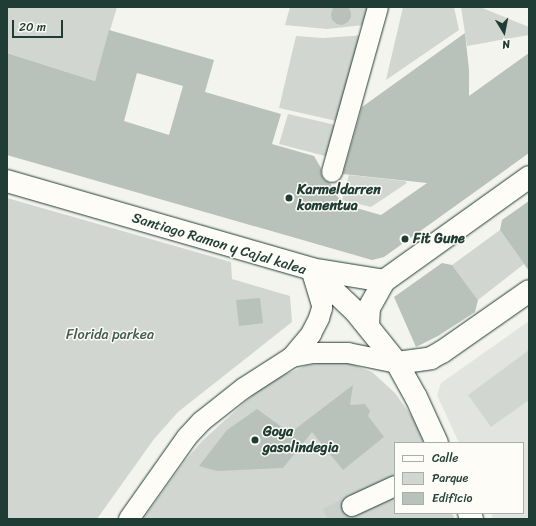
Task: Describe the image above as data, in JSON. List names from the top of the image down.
{
  "streets": {
    "main road": ["Santiago Ramon y Cajal kalea"]
  },
  "parks": ["Florida parkea"],
  "places": ["Karmeldarren komentua", "Fit Gune", "Goya gasolindegia"],
  "legend": ["Calle", "Parque", "Edificio"],
  "scale_bar": "20 m",
  "north": "bottom"
}
